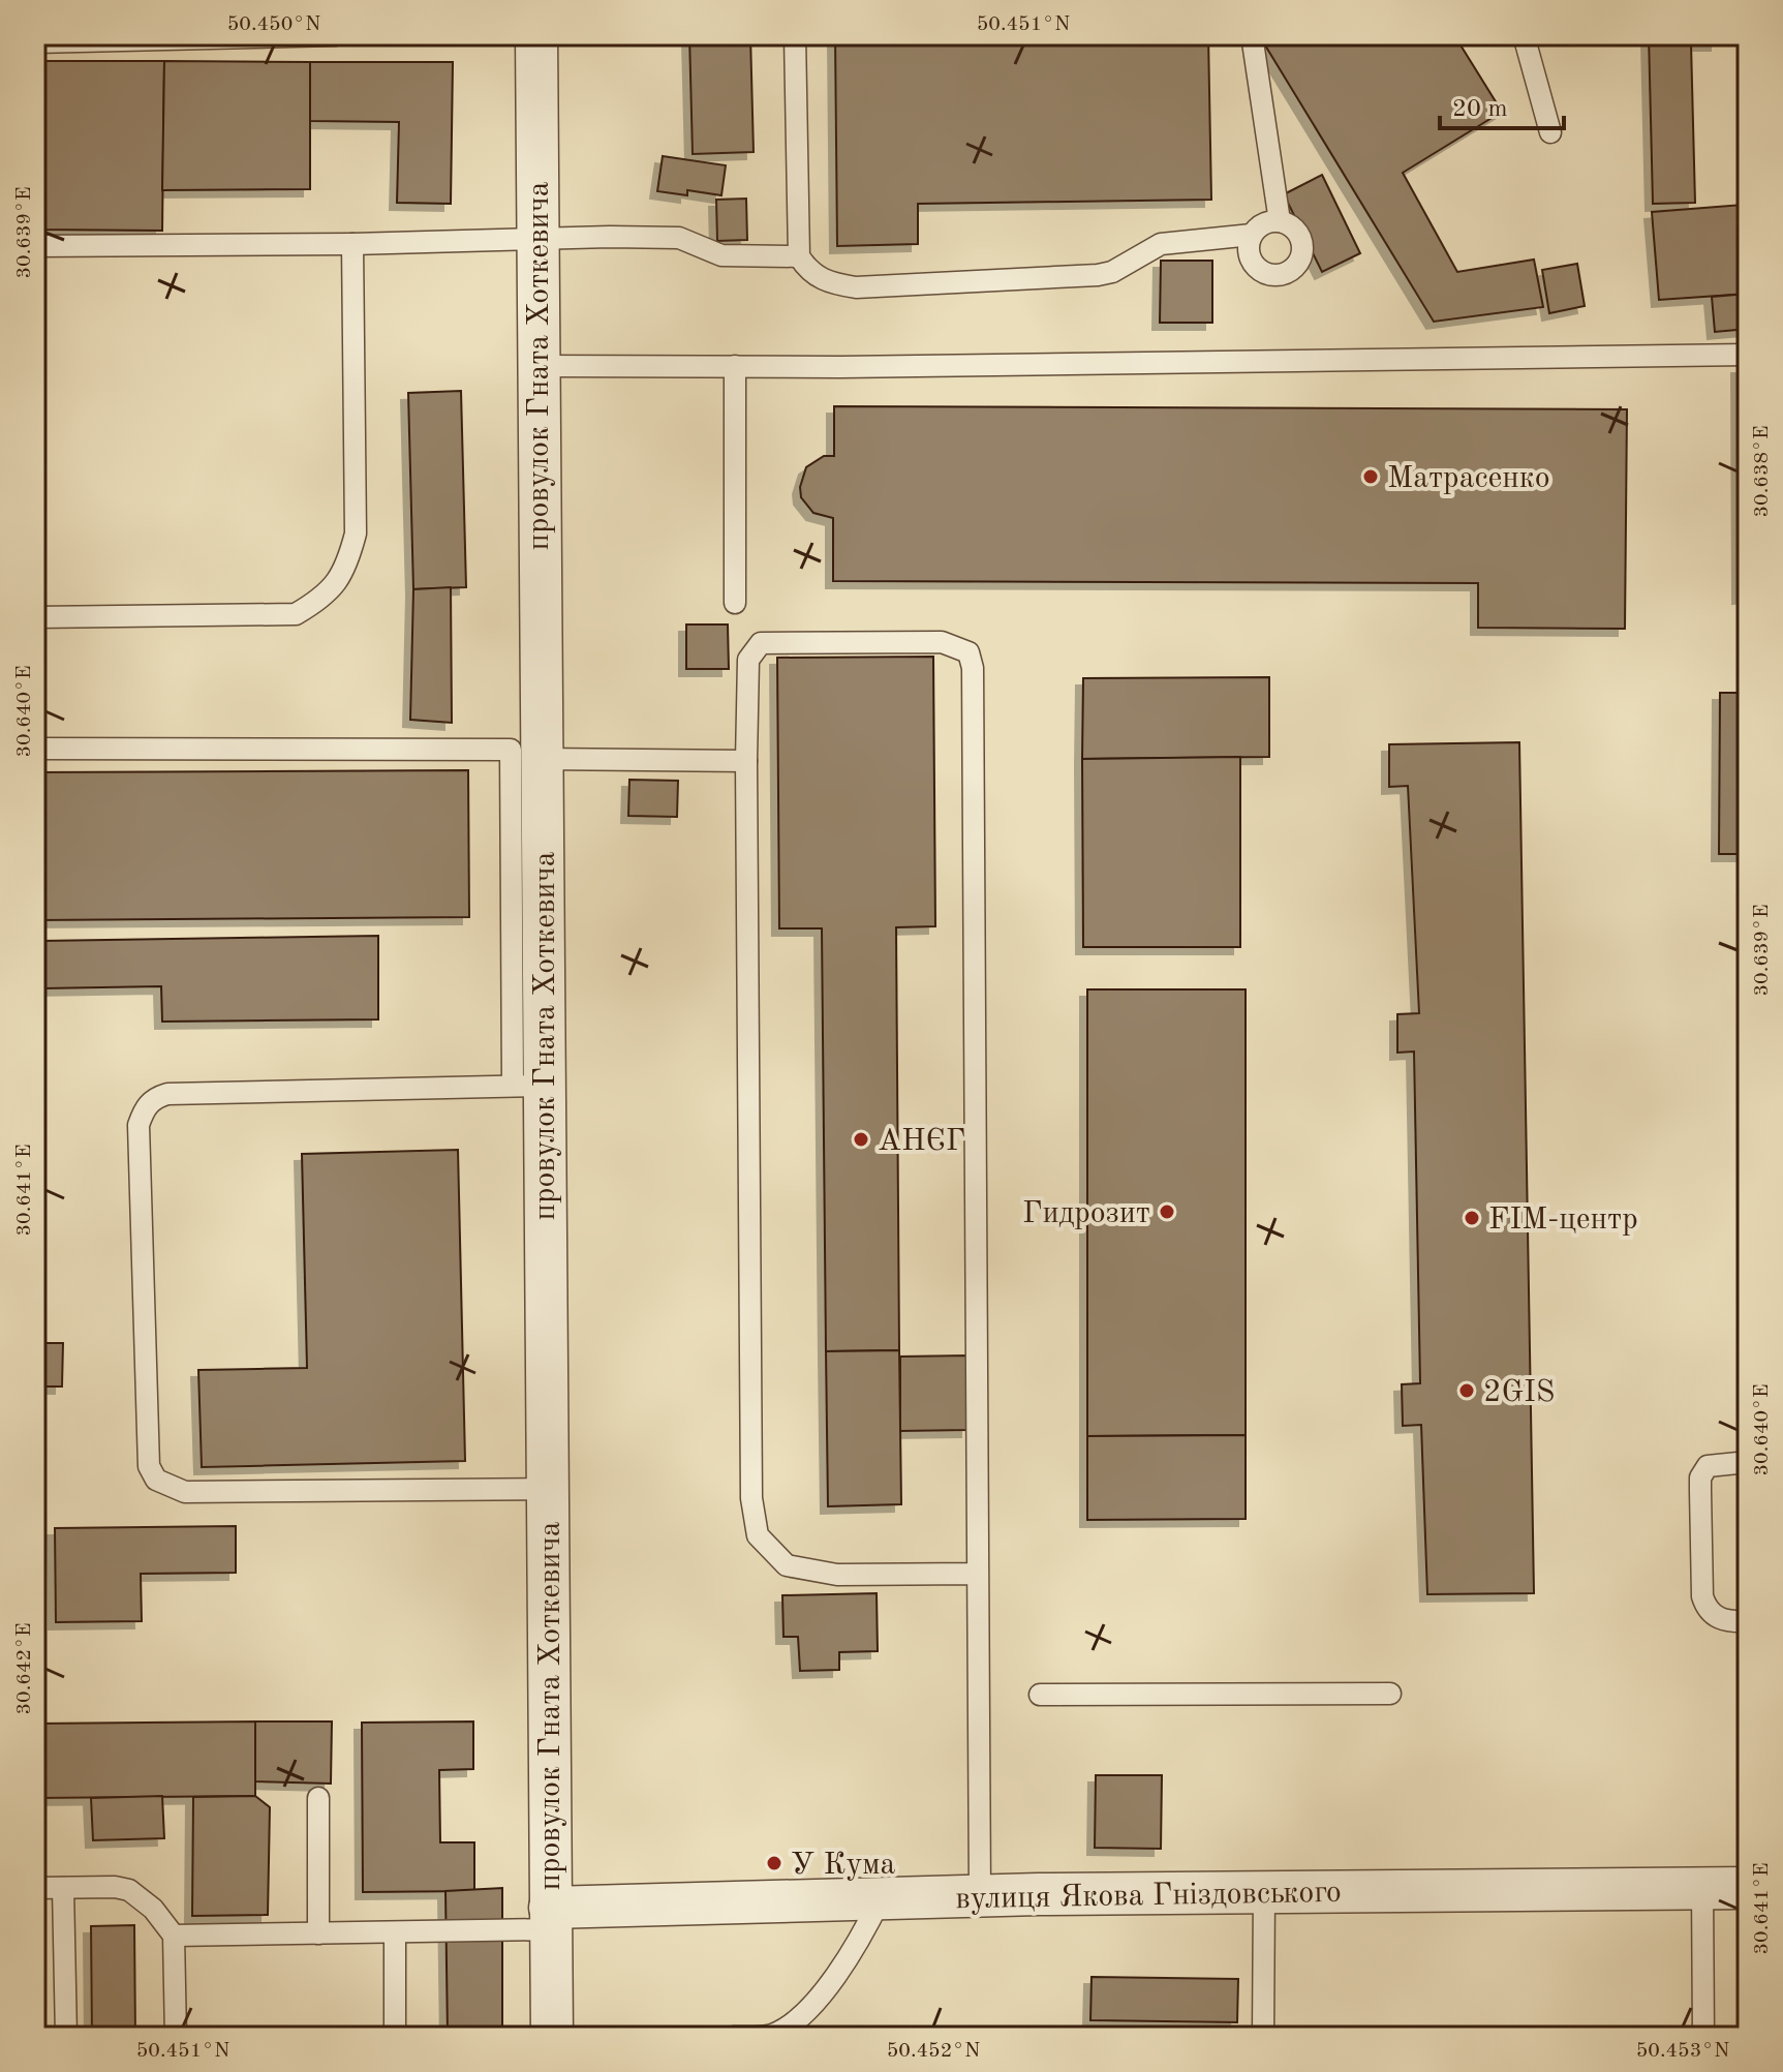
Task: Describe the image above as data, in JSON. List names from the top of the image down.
{
  "streets": {
    "street": ["провулок Гната Хоткевича", "вулиця Якова Гніздовського"]
  },
  "crossings": [
    ["провулок Гната Хоткевича", "вулиця Якова Гніздовського"]
  ],
  "places": [
    "Матрасенко",
    "АНЄГ",
    "Гидрозит",
    "FIM-центр",
    "2GIS",
    "У Кума"
  ],
  "scale_bar": "20 m",
  "coordinates": [
    "50.450°N",
    "50.451°N",
    "30.639°E",
    "30.638°E",
    "30.640°E",
    "30.641°E",
    "30.642°E",
    "50.452°N",
    "50.453°N"
  ]
}
